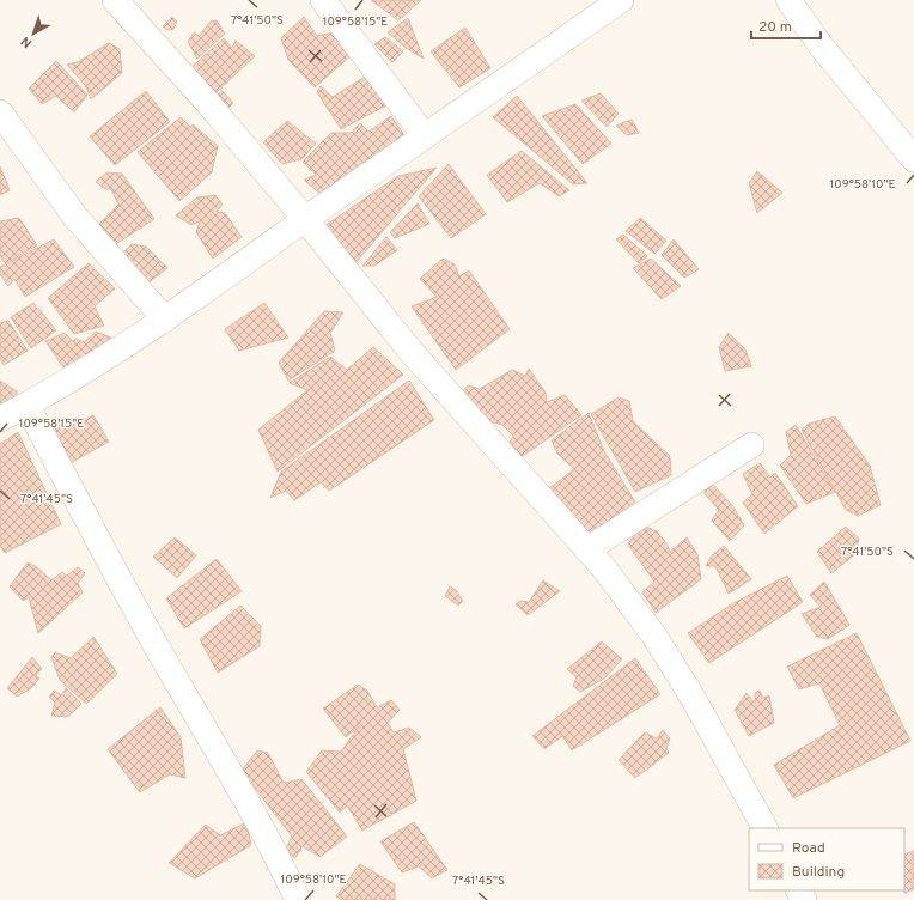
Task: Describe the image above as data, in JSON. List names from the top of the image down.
{
  "legend": ["Road", "Building"],
  "scale_bar": "20 m",
  "north": "bottom left",
  "coordinates": [
    "7°41'50\"S",
    "109°58'15\"E",
    "109°58'10\"E",
    "7°41'45\"S"
  ]
}
